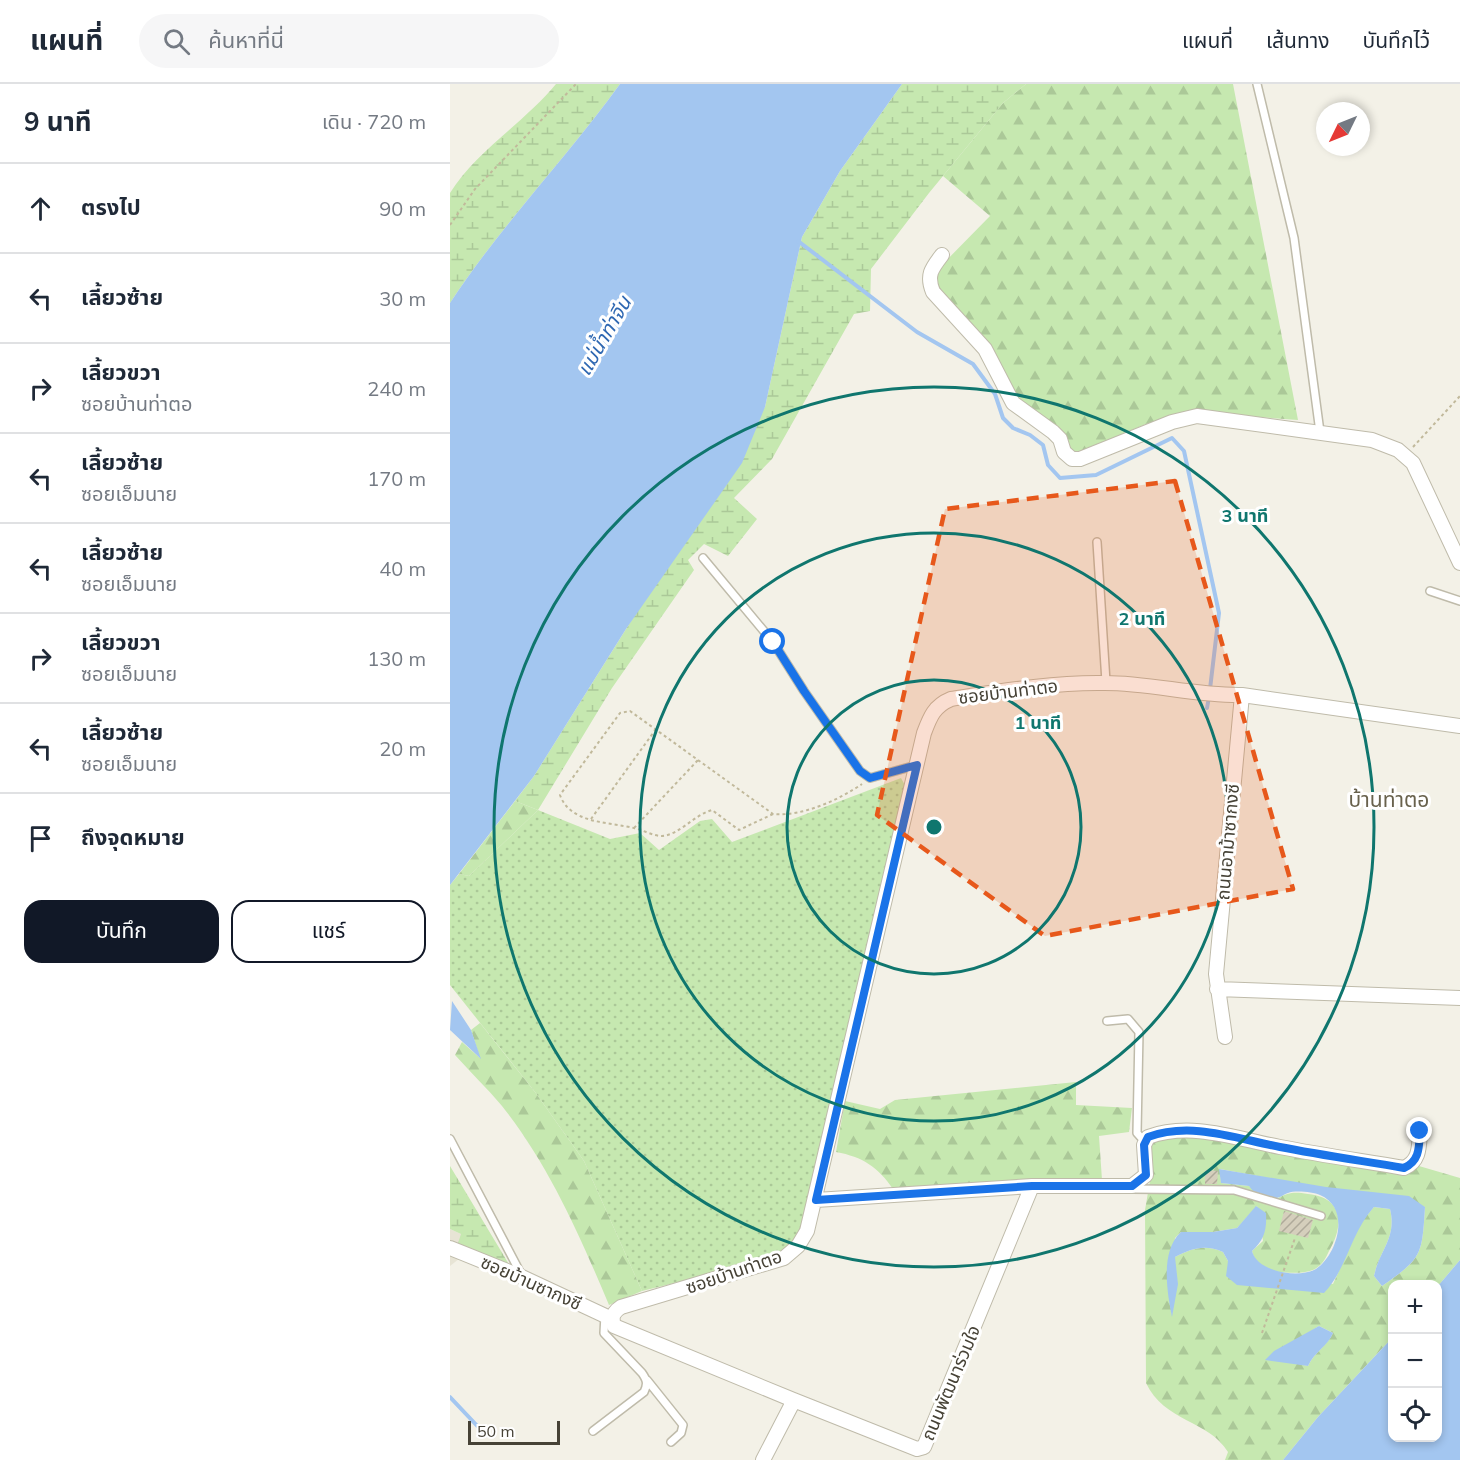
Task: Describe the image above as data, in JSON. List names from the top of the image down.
{
  "streets": {
    "street": [
      "ซอยบ้านท่าตอ",
      "ถนนอาม้าซากงซี",
      "ซอยบ้านซากงซี",
      "ถนนพัฒนาร่วมใจ"
    ]
  },
  "crossings": [
    ["ซอยบ้านท่าตอ", "ถนนอาม้าซากงซี"],
    ["ซอยบ้านท่าตอ", "ซอยบ้านซากงซี"]
  ],
  "districts": ["บ้านท่าตอ"],
  "water": ["แม่น้ำท่าจีน"],
  "scale_bar": "50 m",
  "north": "bottom left",
  "page": {
    "header": "แผนที่",
    "search": "ค้นหาที่นี่",
    "nav": ["แผนที่", "เส้นทาง", "บันทึกไว้"],
    "heading": ["9 นาที", "เดิน · 720 m"],
    "list": [
      ["ตรงไป", "90 m"],
      ["เลี้ยวซ้าย", "30 m"],
      ["เลี้ยวขวา", "ซอยบ้านท่าตอ", "240 m"],
      ["เลี้ยวซ้าย", "ซอยเอ็มนาย", "170 m"],
      ["เลี้ยวซ้าย", "ซอยเอ็มนาย", "40 m"],
      ["เลี้ยวขวา", "ซอยเอ็มนาย", "130 m"],
      ["เลี้ยวซ้าย", "ซอยเอ็มนาย", "20 m"],
      "ถึงจุดหมาย"
    ],
    "buttons": ["บันทึก", "แชร์"],
    "map_buttons": ["+", "−"],
    "scale": "50 m"
  },
  "rings": ["3 นาที", "2 นาที", "1 นาที"]
}
